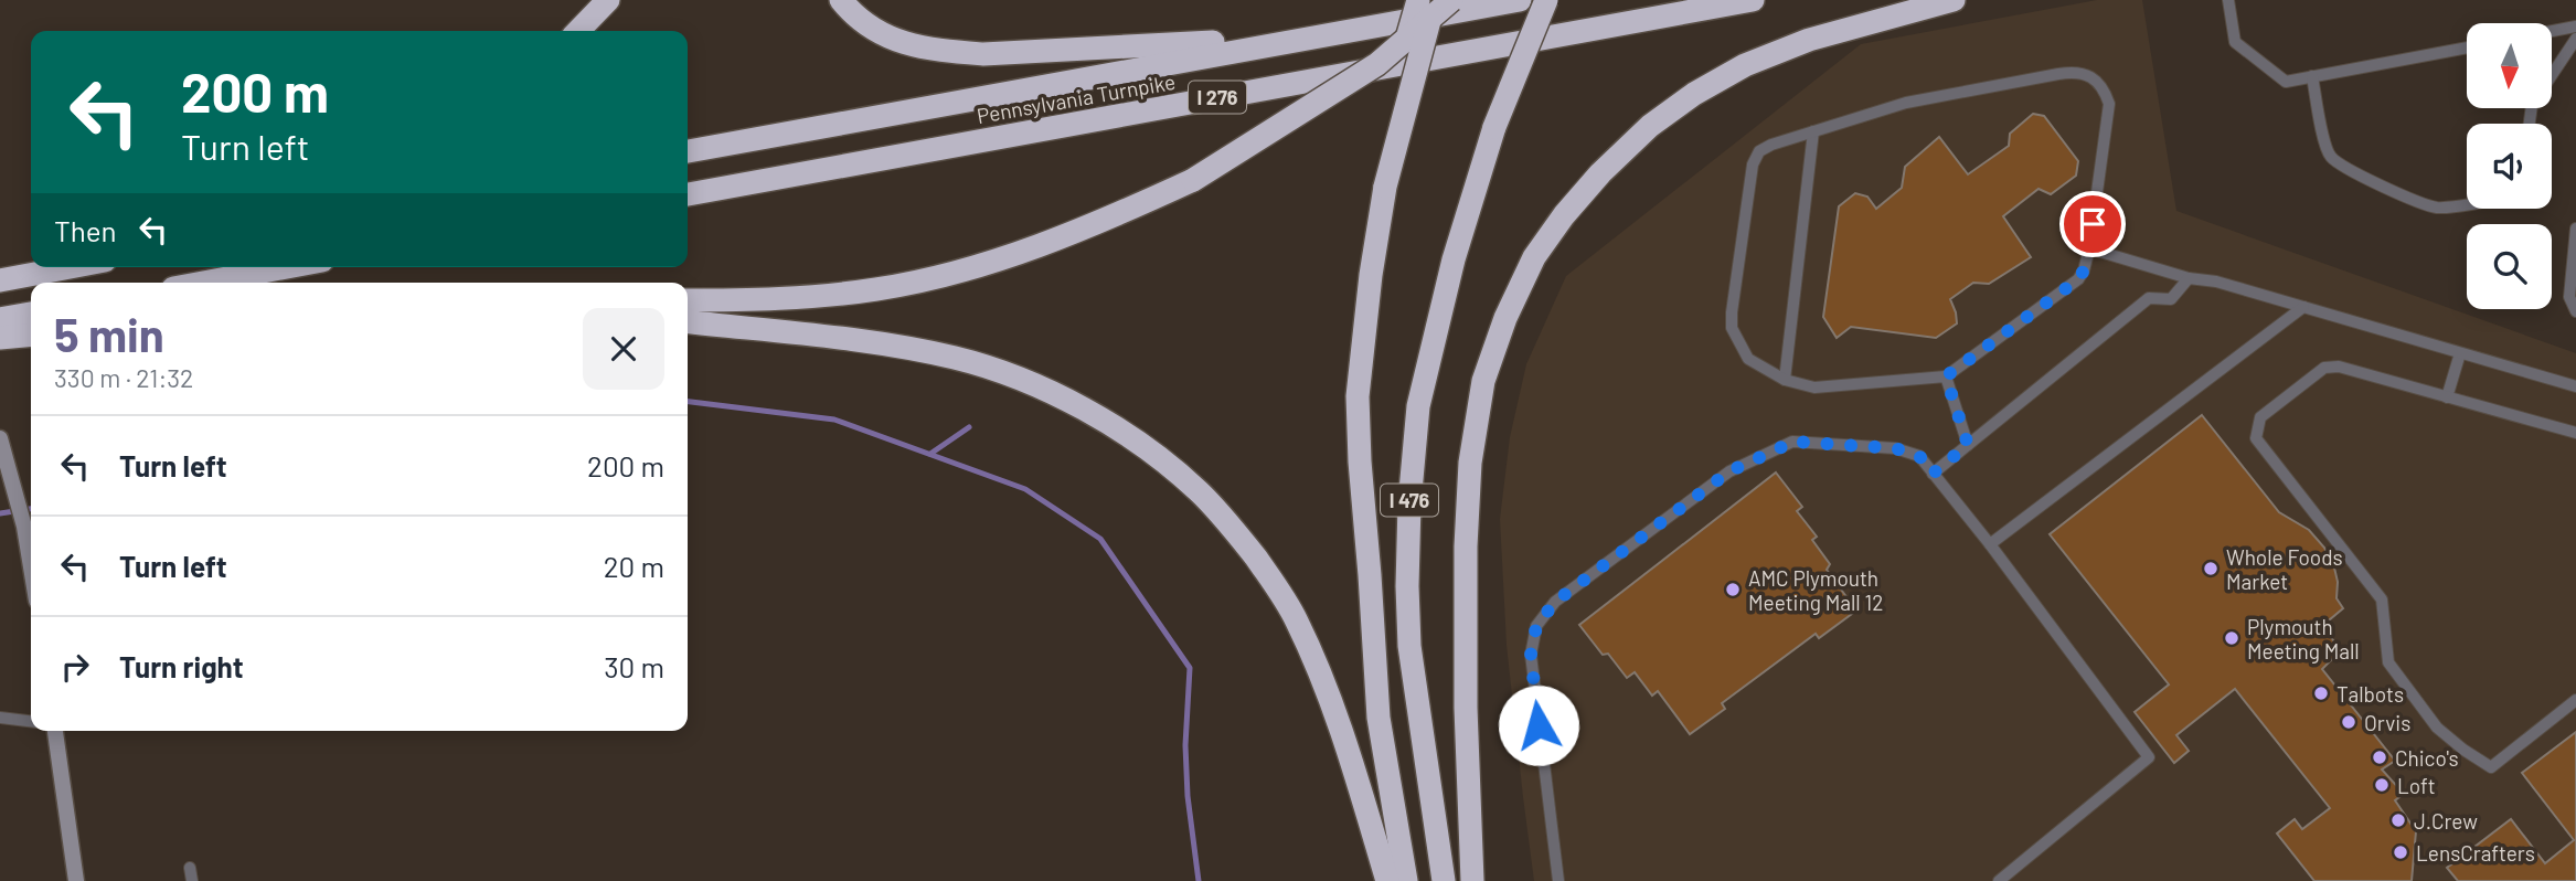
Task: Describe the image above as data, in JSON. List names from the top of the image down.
{
  "streets": {
    "highway": ["I 276", "Pennsylvania Turnpike", "I 476"]
  },
  "places": [
    "Whole Foods Market",
    "AMC Plymouth Meeting Mall 12",
    "Plymouth Meeting Mall",
    "Talbots",
    "Orvis",
    "Chico's",
    "Loft",
    "J.Crew",
    "LensCrafters"
  ],
  "north": "bottom",
  "page": {
    "turn": ["200 m", "Turn left"],
    "then": "Then",
    "heading": ["5 min", "330 m · 21:32"],
    "list": [
      {
        "name": "Turn left",
        "value": "200 m"
      },
      {
        "name": "Turn left",
        "value": "20 m"
      },
      {
        "name": "Turn right",
        "value": "30 m"
      }
    ]
  }
}
